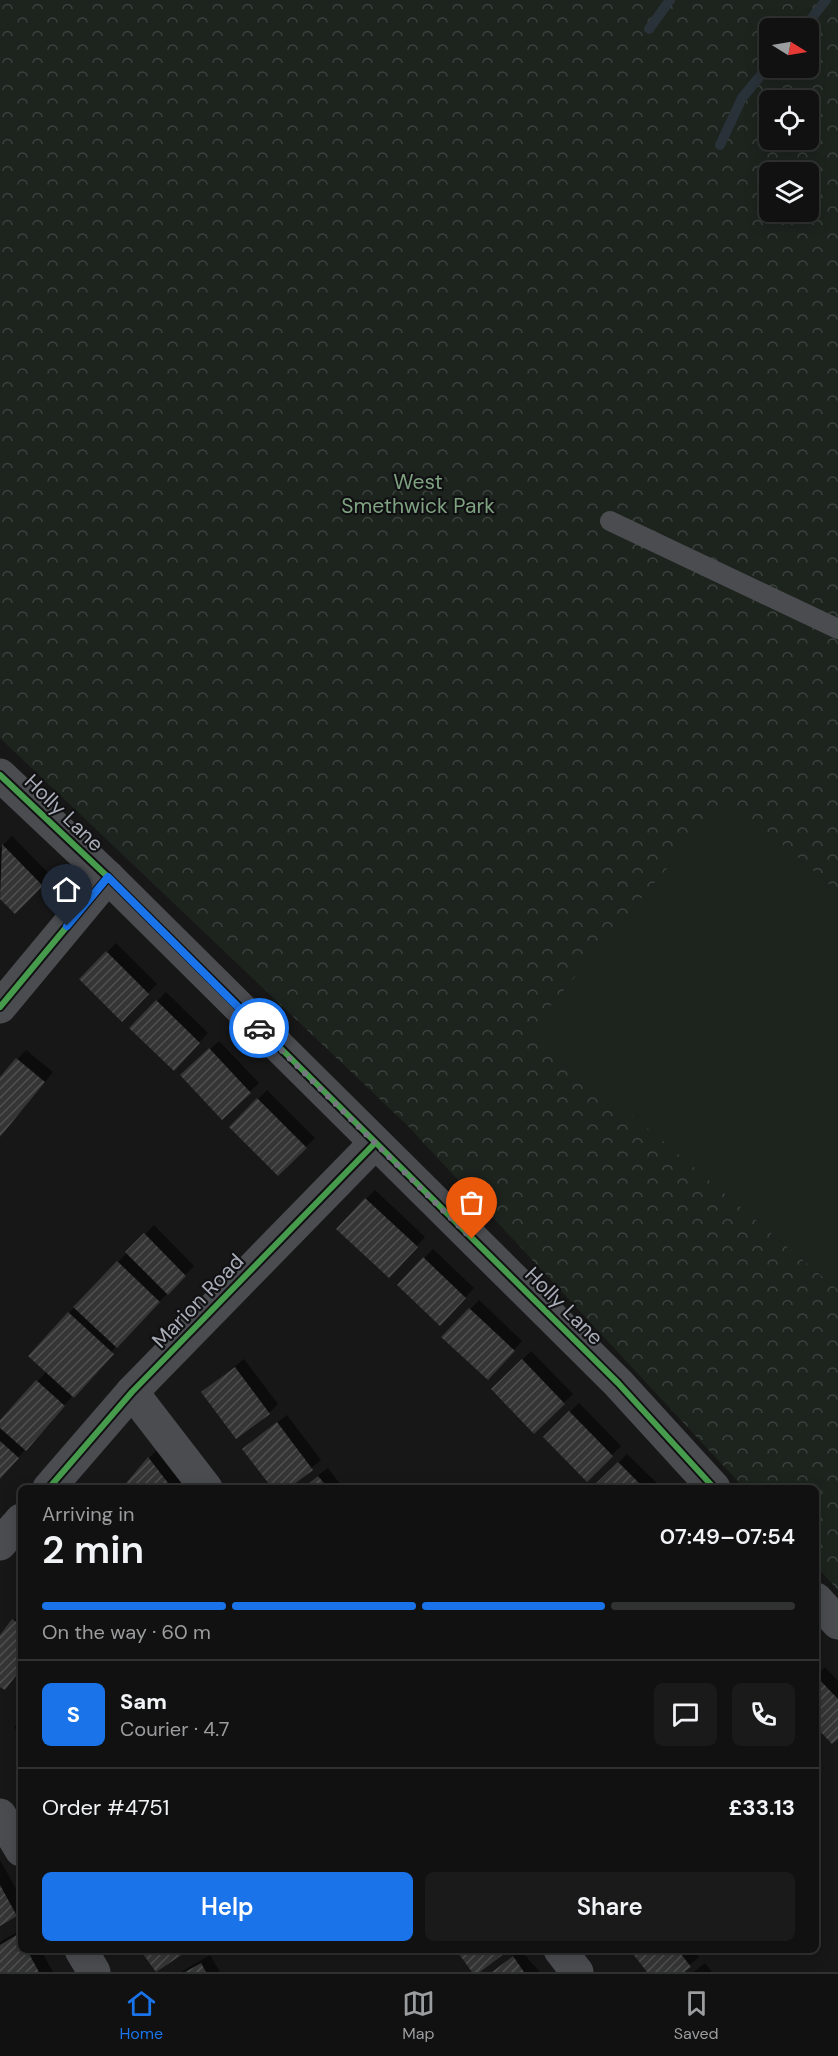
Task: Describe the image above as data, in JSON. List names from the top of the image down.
{
  "streets": {
    "street": ["Holly Lane", "Marion Road"]
  },
  "crossings": [
    ["Holly Lane", "Marion Road"]
  ],
  "parks": ["West Smethwick Park"],
  "north": "right",
  "page": {
    "heading": ["2 min", "Arriving in", "07:49–07:54"],
    "panel": [
      "Sam",
      "Courier · 4.7",
      "Order #4751",
      "£33.13"
    ],
    "bar": "On the way · 60 m",
    "round": "S",
    "buttons": ["Help", "Share"],
    "tabs": ["Home", "Map", "Saved"]
  }
}
